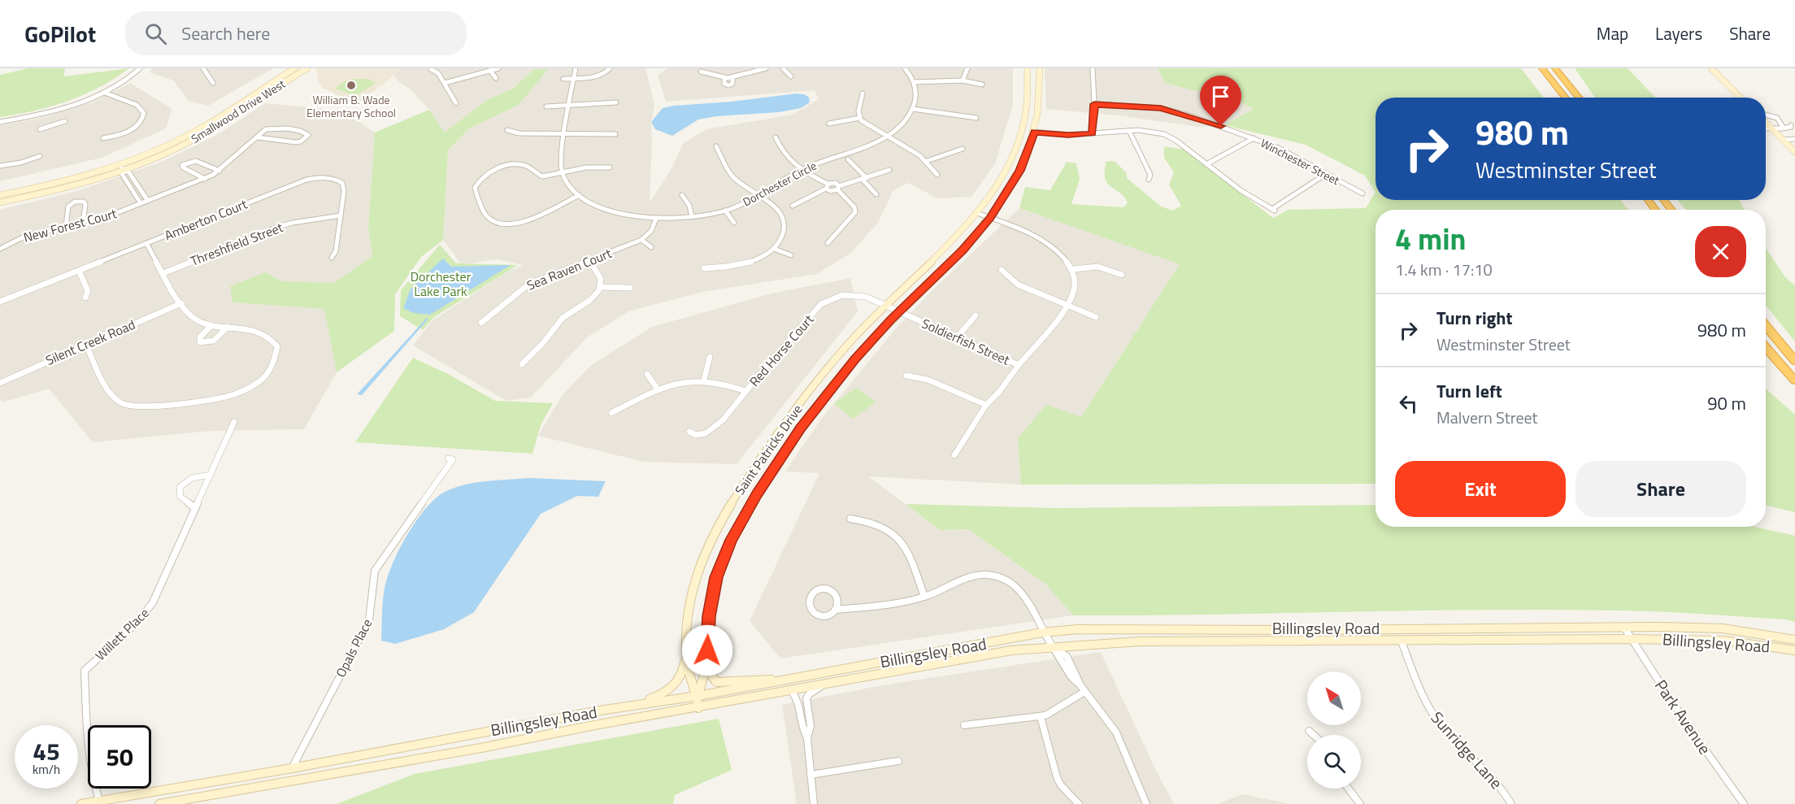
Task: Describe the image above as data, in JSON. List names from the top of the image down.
{
  "streets": {
    "main road": ["Smallwood Drive West", "Saint Patricks Drive", "Billingsley Road"],
    "street": [
      "Winchester Street",
      "Dorchester Circle",
      "Amberton Court",
      "New Forest Court",
      "Threshfield Street",
      "Sea Raven Court",
      "Soldierfish Street",
      "Silent Creek Road",
      "Red Horse Court",
      "Willett Place",
      "Opals Place",
      "Park Avenue",
      "Sunridge Lane"
    ]
  },
  "crossings": [
    ["Amberton Court", "Threshfield Street"],
    ["Soldierfish Street", "Red Horse Court"],
    ["Soldierfish Street", "Saint Patricks Drive"],
    ["Red Horse Court", "Saint Patricks Drive"],
    ["Saint Patricks Drive", "Billingsley Road"],
    ["Billingsley Road", "Willett Place"],
    ["Billingsley Road", "Opals Place"],
    ["Billingsley Road", "Park Avenue"],
    ["Billingsley Road", "Sunridge Lane"]
  ],
  "parks": ["Dorchester Lake Park"],
  "places": ["William B. Wade Elementary School"],
  "north": "top left",
  "page": {
    "header": "GoPilot",
    "search": "Search here",
    "nav": ["Map", "Layers", "Share"],
    "turn": ["980 m", "Westminster Street"],
    "heading": ["4 min", "1.4 km · 17:10"],
    "list": [
      {
        "name": "Turn right",
        "note": "Westminster Street",
        "value": "980 m"
      },
      {
        "name": "Turn left",
        "note": "Malvern Street",
        "value": "90 m"
      }
    ],
    "buttons": ["Exit", "Share"],
    "speed": "45 km/h",
    "limit": "50"
  }
}
